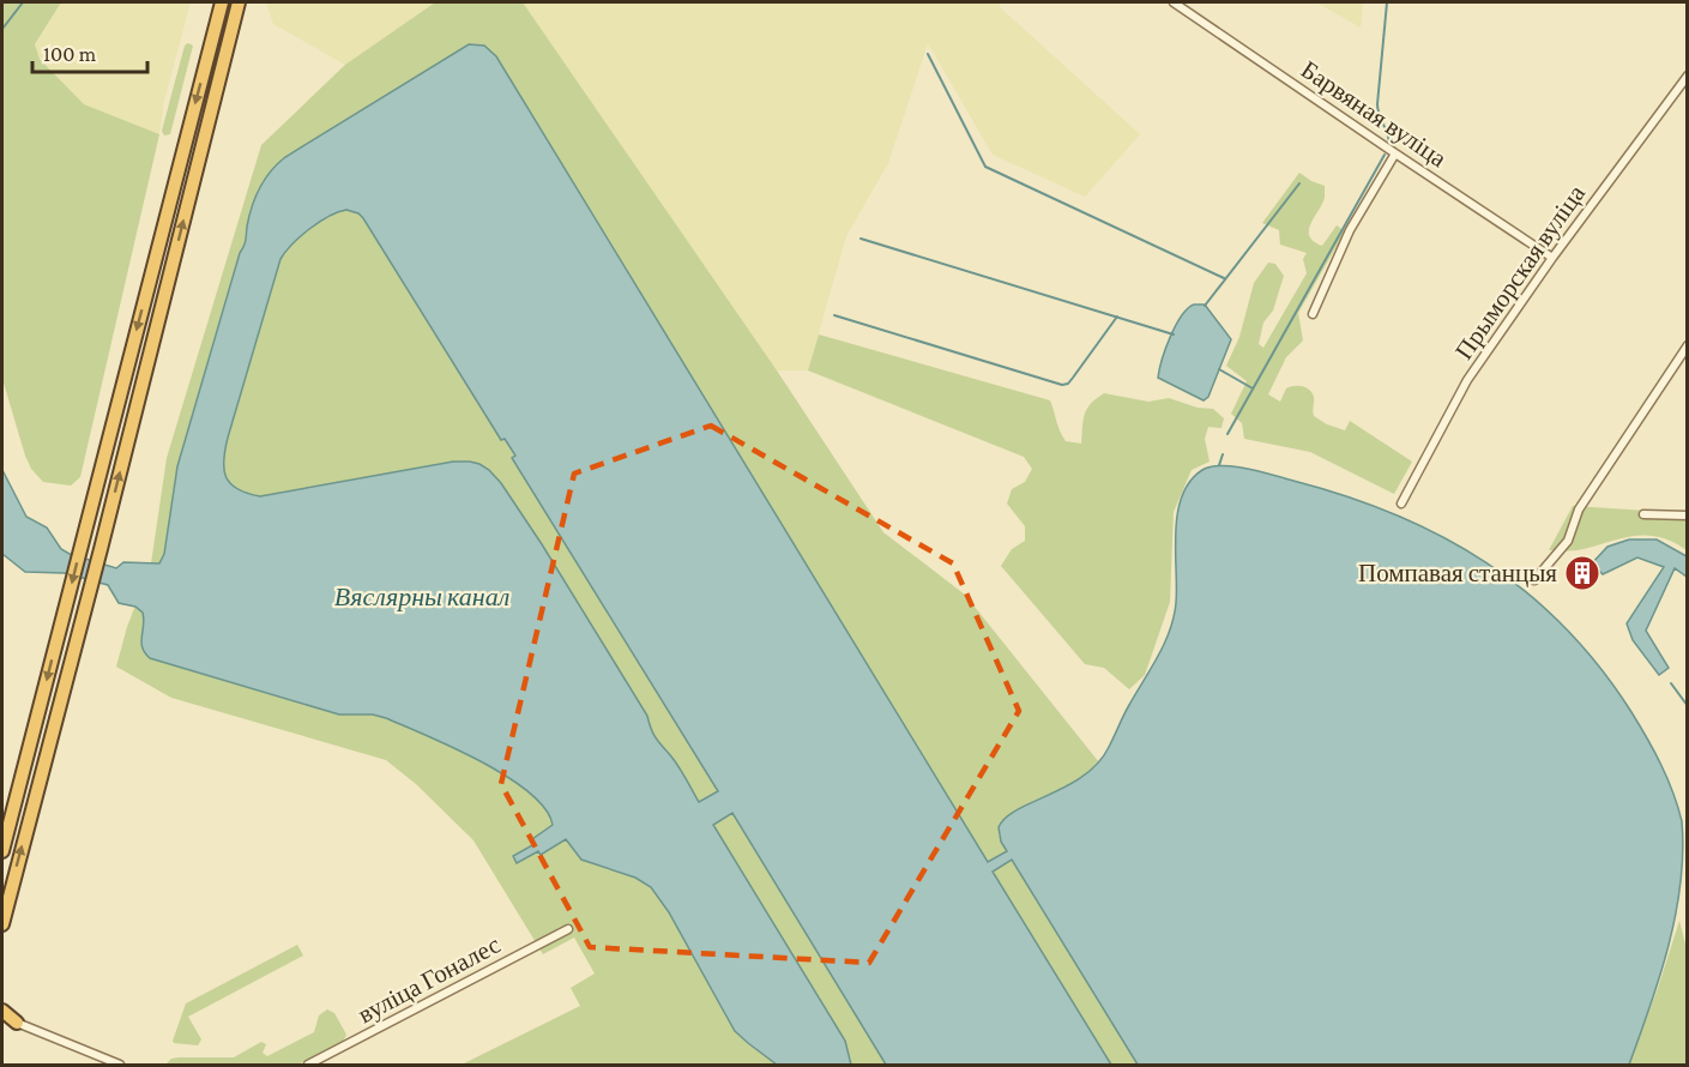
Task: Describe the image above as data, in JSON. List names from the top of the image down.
{
  "streets": {
    "street": ["Барвяная вуліца", "Прыморская вуліца", "вуліца Гоналес"]
  },
  "crossings": [
    ["Барвяная вуліца", "Прыморская вуліца"]
  ],
  "water": ["Вяслярны канал"],
  "places": {
    "building": ["Помпавая станцыя"]
  },
  "scale_bar": "100 m"
}
